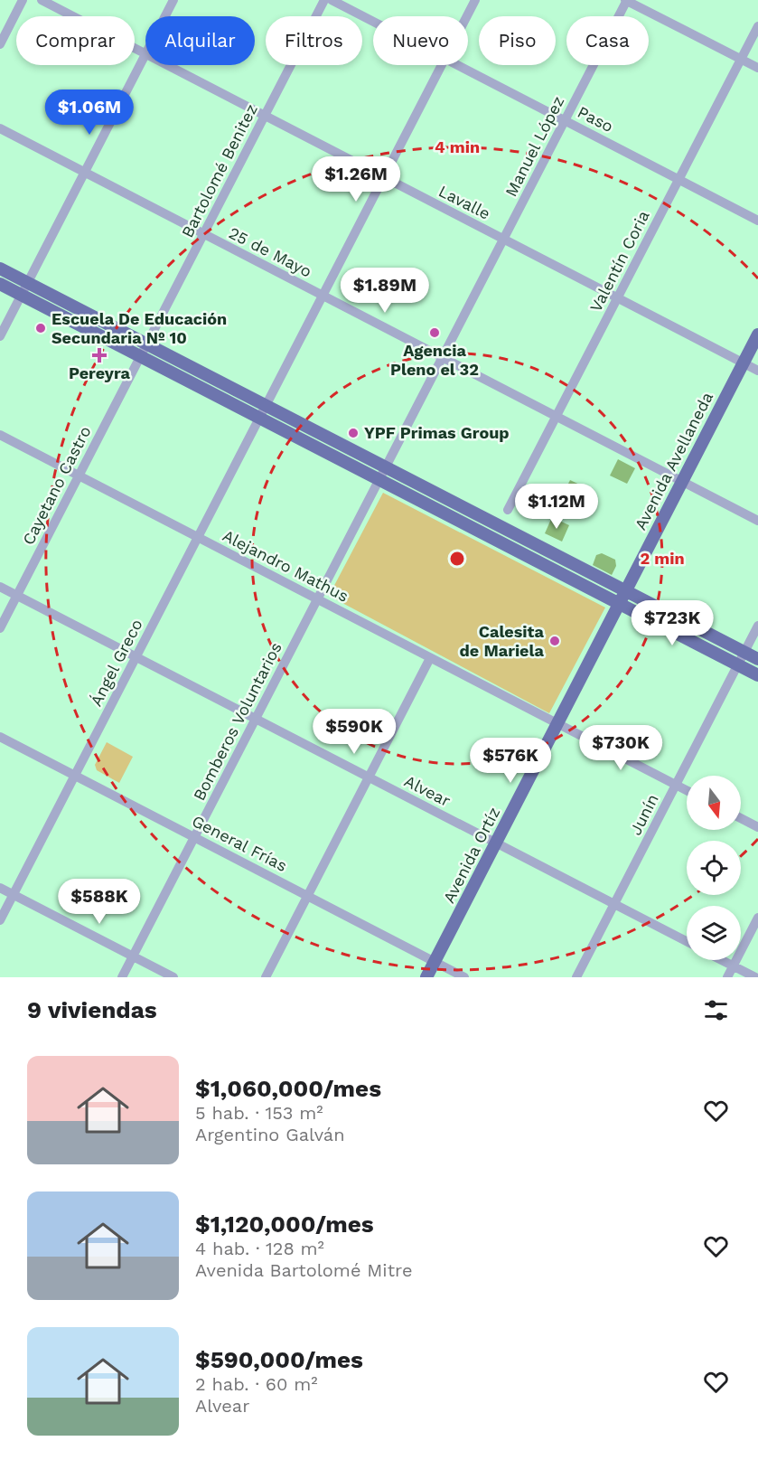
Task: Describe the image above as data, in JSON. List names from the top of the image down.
{
  "streets": {
    "main road": ["Avenida Avellaneda", "Avenida Ortíz"],
    "street": [
      "Paso",
      "Manuel López",
      "Bartolomé Benitez",
      "Lavalle",
      "25 de Mayo",
      "Valentín Coria",
      "Cayetano Castro",
      "Alejandro Mathus",
      "Ángel Greco",
      "Bomberos Voluntarios",
      "Alvear",
      "Junín",
      "General Frías"
    ]
  },
  "crossings": [
    ["Paso", "Manuel López"],
    ["Paso", "Valentín Coria"],
    ["Manuel López", "Lavalle"],
    ["Manuel López", "25 de Mayo"],
    ["Manuel López", "Bomberos Voluntarios"],
    ["Bartolomé Benitez", "Lavalle"],
    ["Bartolomé Benitez", "25 de Mayo"],
    ["Bartolomé Benitez", "Cayetano Castro"],
    ["Lavalle", "Valentín Coria"],
    ["Lavalle", "Avenida Avellaneda"],
    ["Lavalle", "Ángel Greco"],
    ["25 de Mayo", "Valentín Coria"],
    ["25 de Mayo", "Avenida Avellaneda"],
    ["25 de Mayo", "Ángel Greco"],
    ["Avenida Avellaneda", "Avenida Ortíz"],
    ["Cayetano Castro", "Alejandro Mathus"],
    ["Cayetano Castro", "Alvear"],
    ["Alejandro Mathus", "Ángel Greco"],
    ["Alejandro Mathus", "Bomberos Voluntarios"],
    ["Alejandro Mathus", "Junín"],
    ["Alejandro Mathus", "Avenida Ortíz"],
    ["Ángel Greco", "Alvear"],
    ["Ángel Greco", "General Frías"],
    ["Bomberos Voluntarios", "Alvear"],
    ["Bomberos Voluntarios", "General Frías"],
    ["Alvear", "Junín"],
    ["Alvear", "Avenida Ortíz"],
    ["General Frías", "Avenida Ortíz"]
  ],
  "places": {
    "other": [
      "Escuela De Educación Secundaria Nº 10",
      "Agencia Pleno el 32",
      "YPF Primas Group",
      "Calesita de Mariela"
    ],
    "health": ["Pereyra"]
  },
  "north": "bottom",
  "page": {
    "chip": [
      "Comprar",
      "Alquilar",
      "Filtros",
      "Nuevo",
      "Piso",
      "Casa"
    ],
    "price": [
      "$1.06M",
      "$1.26M",
      "$1.89M",
      "$1.12M",
      "$723K",
      "$590K",
      "$730K",
      "$576K",
      "$588K"
    ],
    "heading": "9 viviendas",
    "list": [
      {
        "name": "$1,060,000/mes",
        "note": "5 hab. · 153 m² · Argentino Galván"
      },
      {
        "name": "$1,120,000/mes",
        "note": "4 hab. · 128 m² · Avenida Bartolomé Mitre"
      },
      {
        "name": "$590,000/mes",
        "note": "2 hab. · 60 m² · Alvear"
      }
    ]
  },
  "rings": ["4 min", "2 min"]
}
